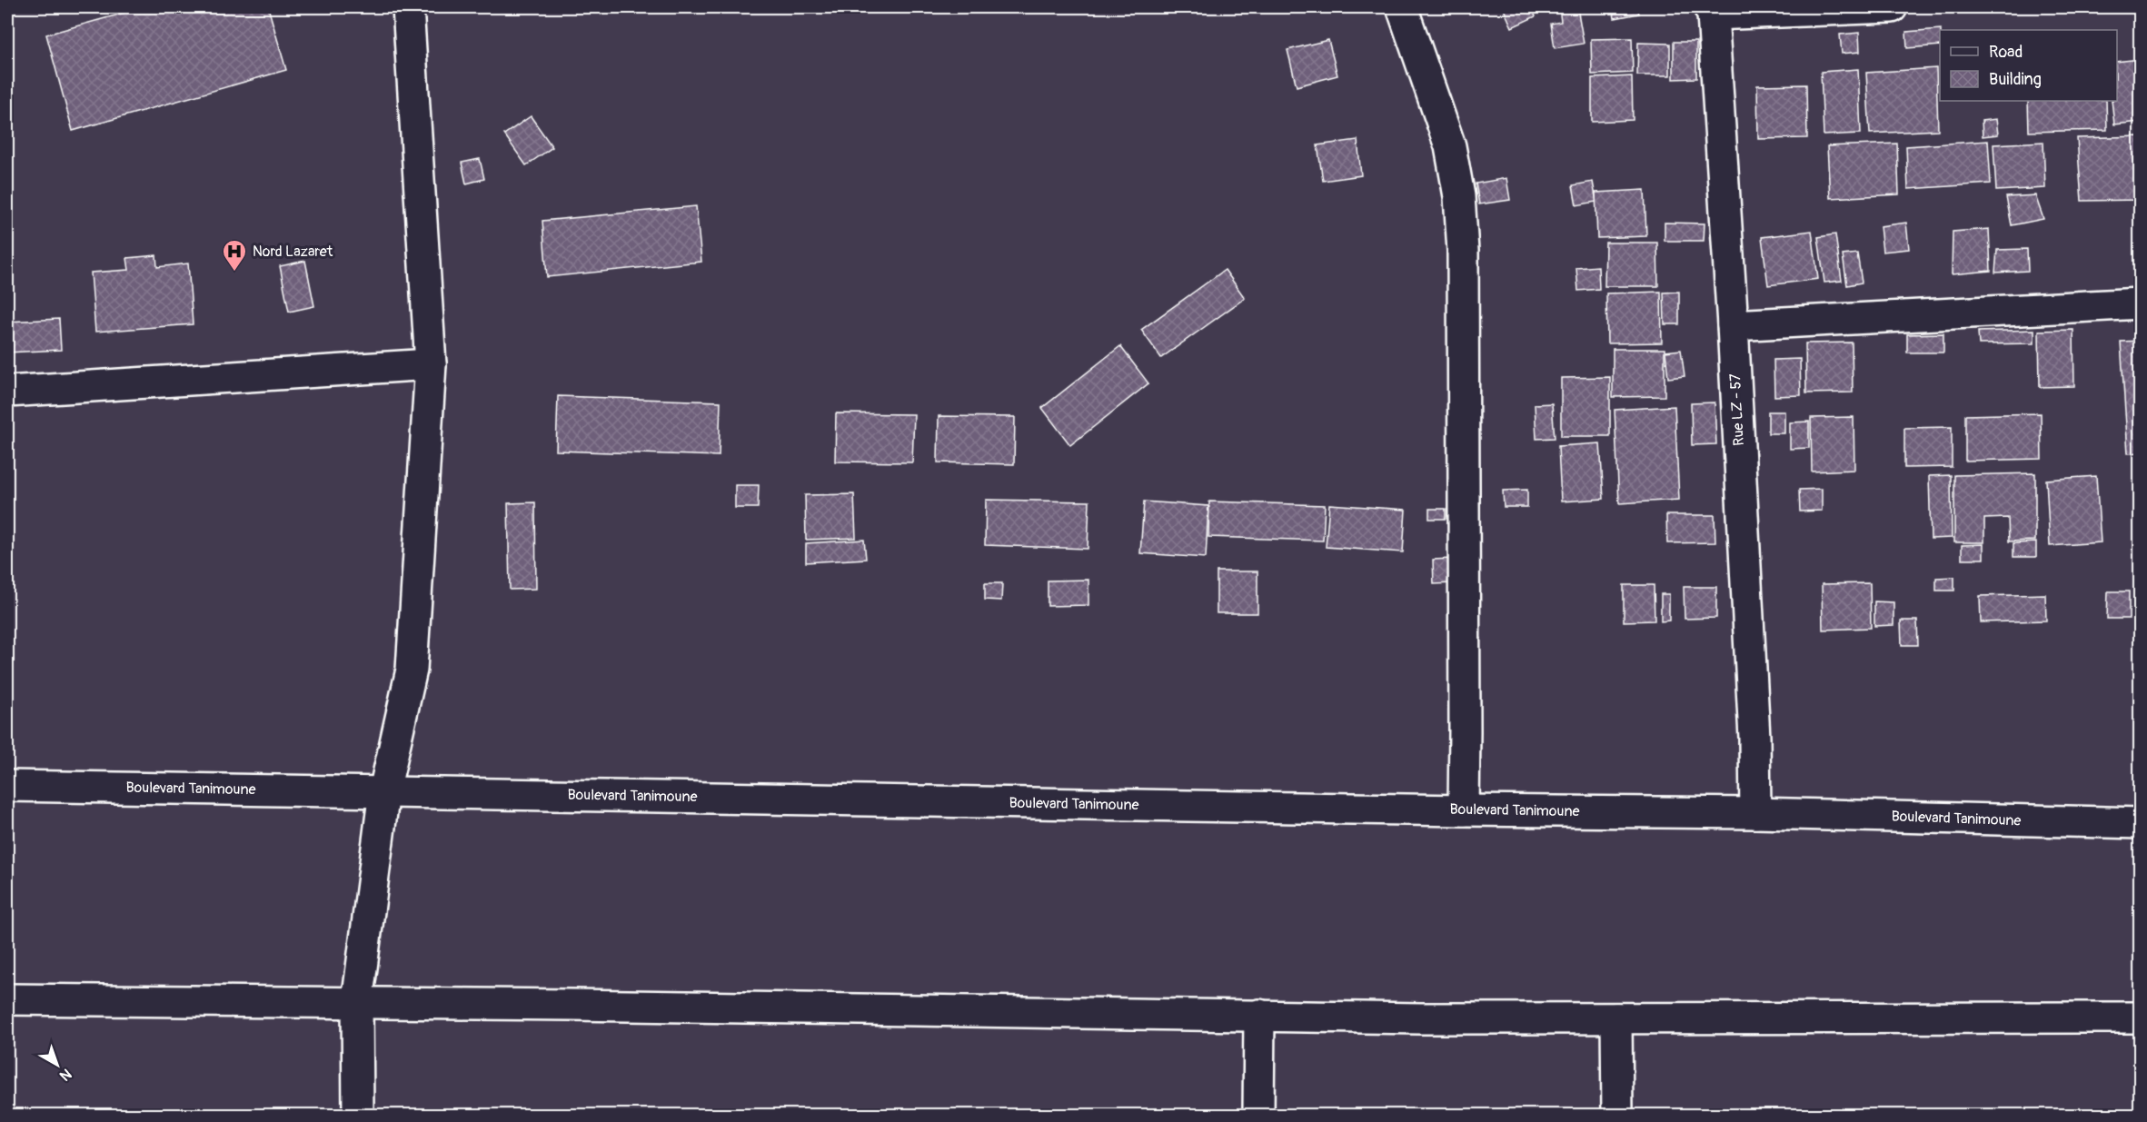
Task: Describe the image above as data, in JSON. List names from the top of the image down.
{
  "streets": {
    "main road": ["Rue LZ - 57", "Boulevard Tanimoune"]
  },
  "crossings": [
    ["Rue LZ - 57", "Boulevard Tanimoune"]
  ],
  "places": {
    "hospital": ["Nord Lazaret"]
  },
  "legend": ["Road", "Building"],
  "north": "bottom right"
}
